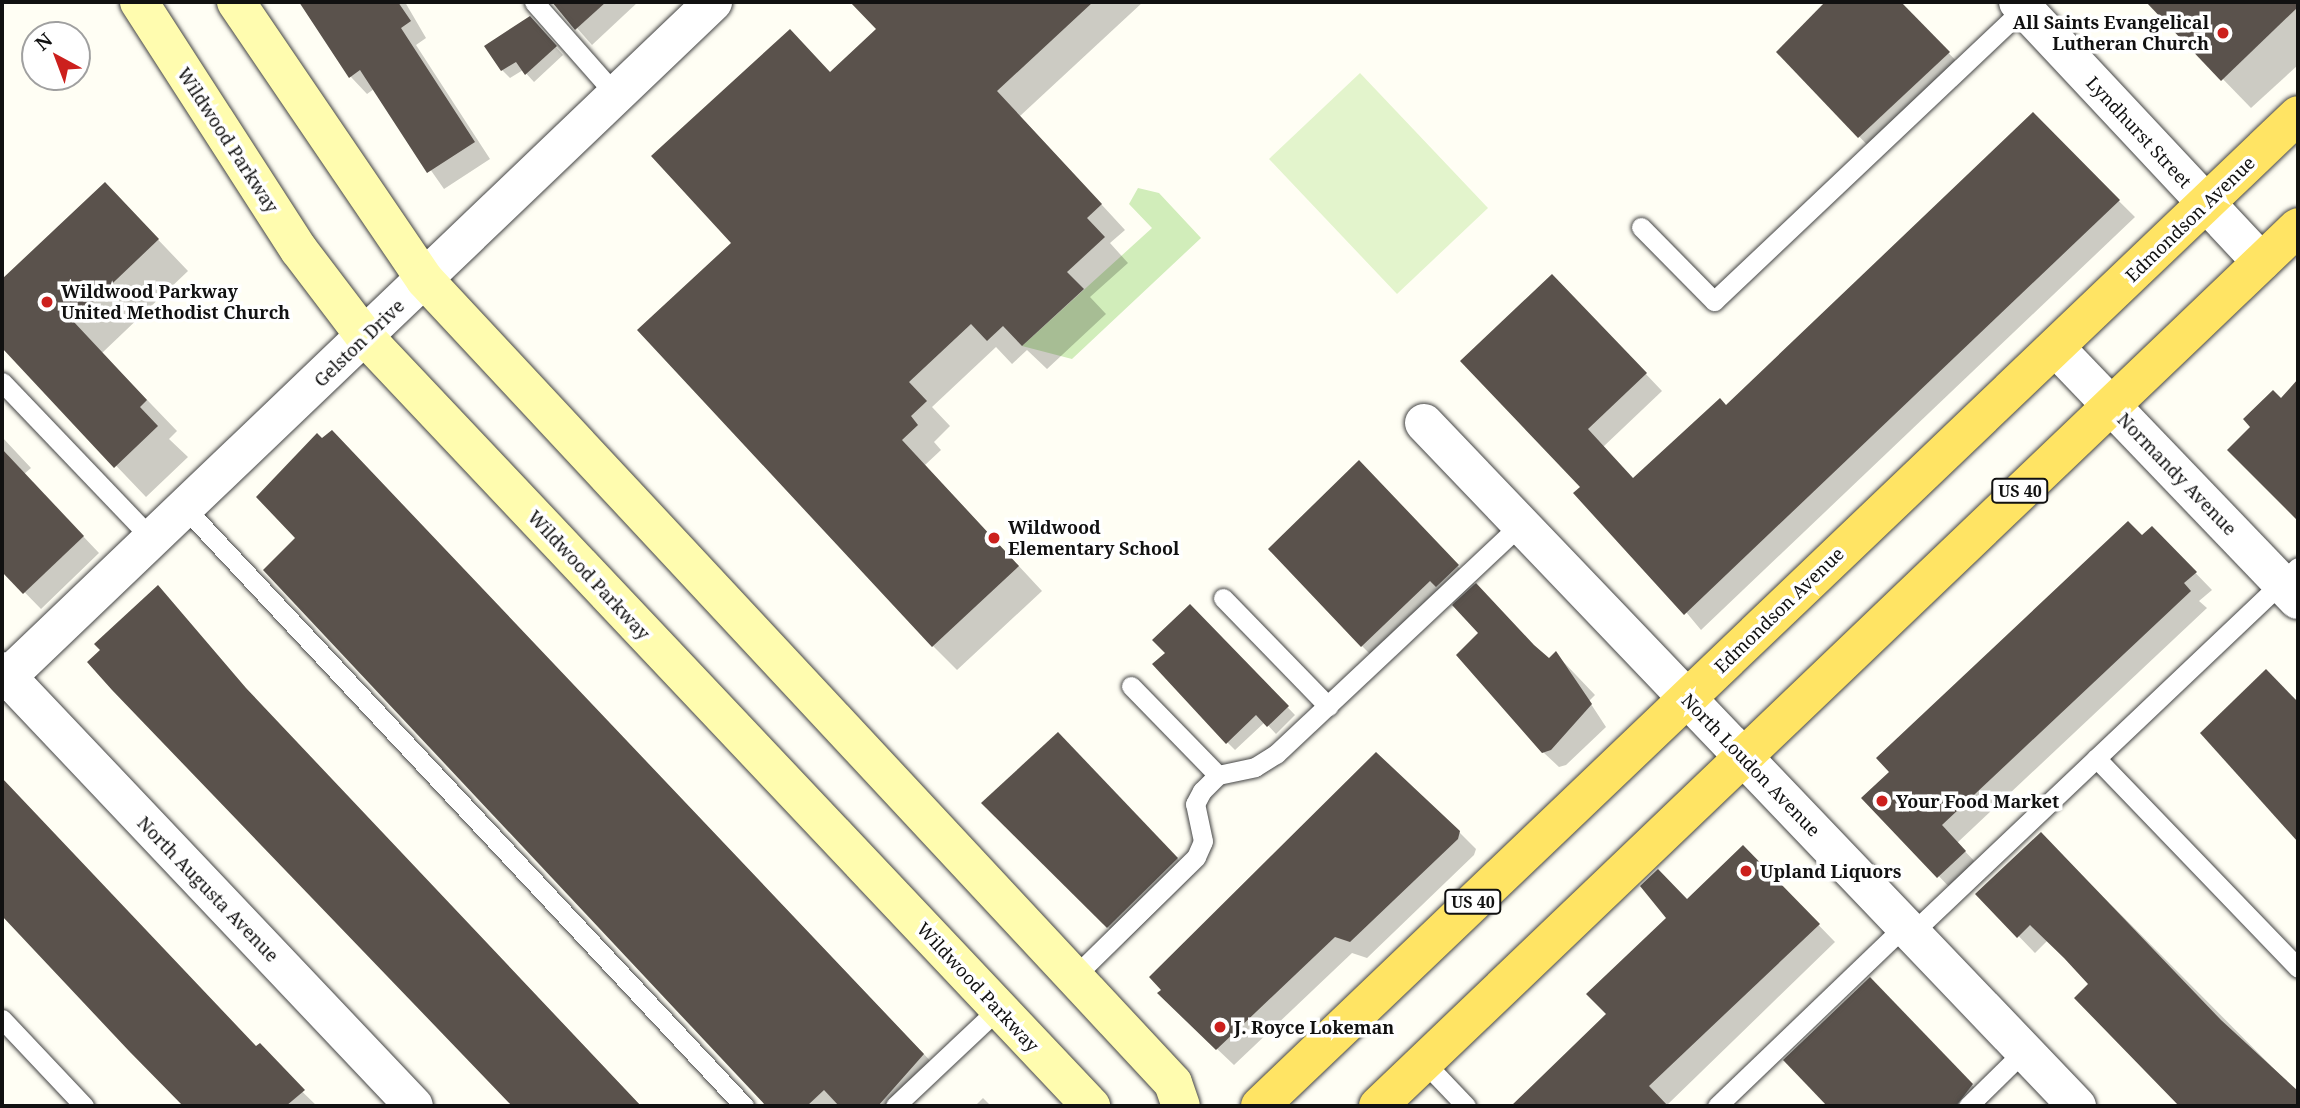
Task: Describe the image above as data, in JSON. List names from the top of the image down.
{
  "streets": {
    "main road": ["Edmondson Avenue", "US 40"],
    "street": [
      "Lyndhurst Street",
      "Wildwood Parkway",
      "Gelston Drive",
      "Normandy Avenue",
      "North Loudon Avenue",
      "North Augusta Avenue"
    ]
  },
  "crossings": [
    ["Lyndhurst Street", "Edmondson Avenue"],
    ["Lyndhurst Street", "US 40"],
    ["Wildwood Parkway", "Gelston Drive"],
    ["Edmondson Avenue", "Normandy Avenue"],
    ["Edmondson Avenue", "North Loudon Avenue"],
    ["Gelston Drive", "North Augusta Avenue"],
    ["Normandy Avenue", "US 40"],
    ["US 40", "North Loudon Avenue"]
  ],
  "places": [
    "All Saints Evangelical Lutheran Church",
    "Wildwood Parkway United Methodist Church",
    "Wildwood Elementary School",
    "Your Food Market",
    "Upland Liquors",
    "J. Royce Lokeman"
  ],
  "north": "top left"
}
